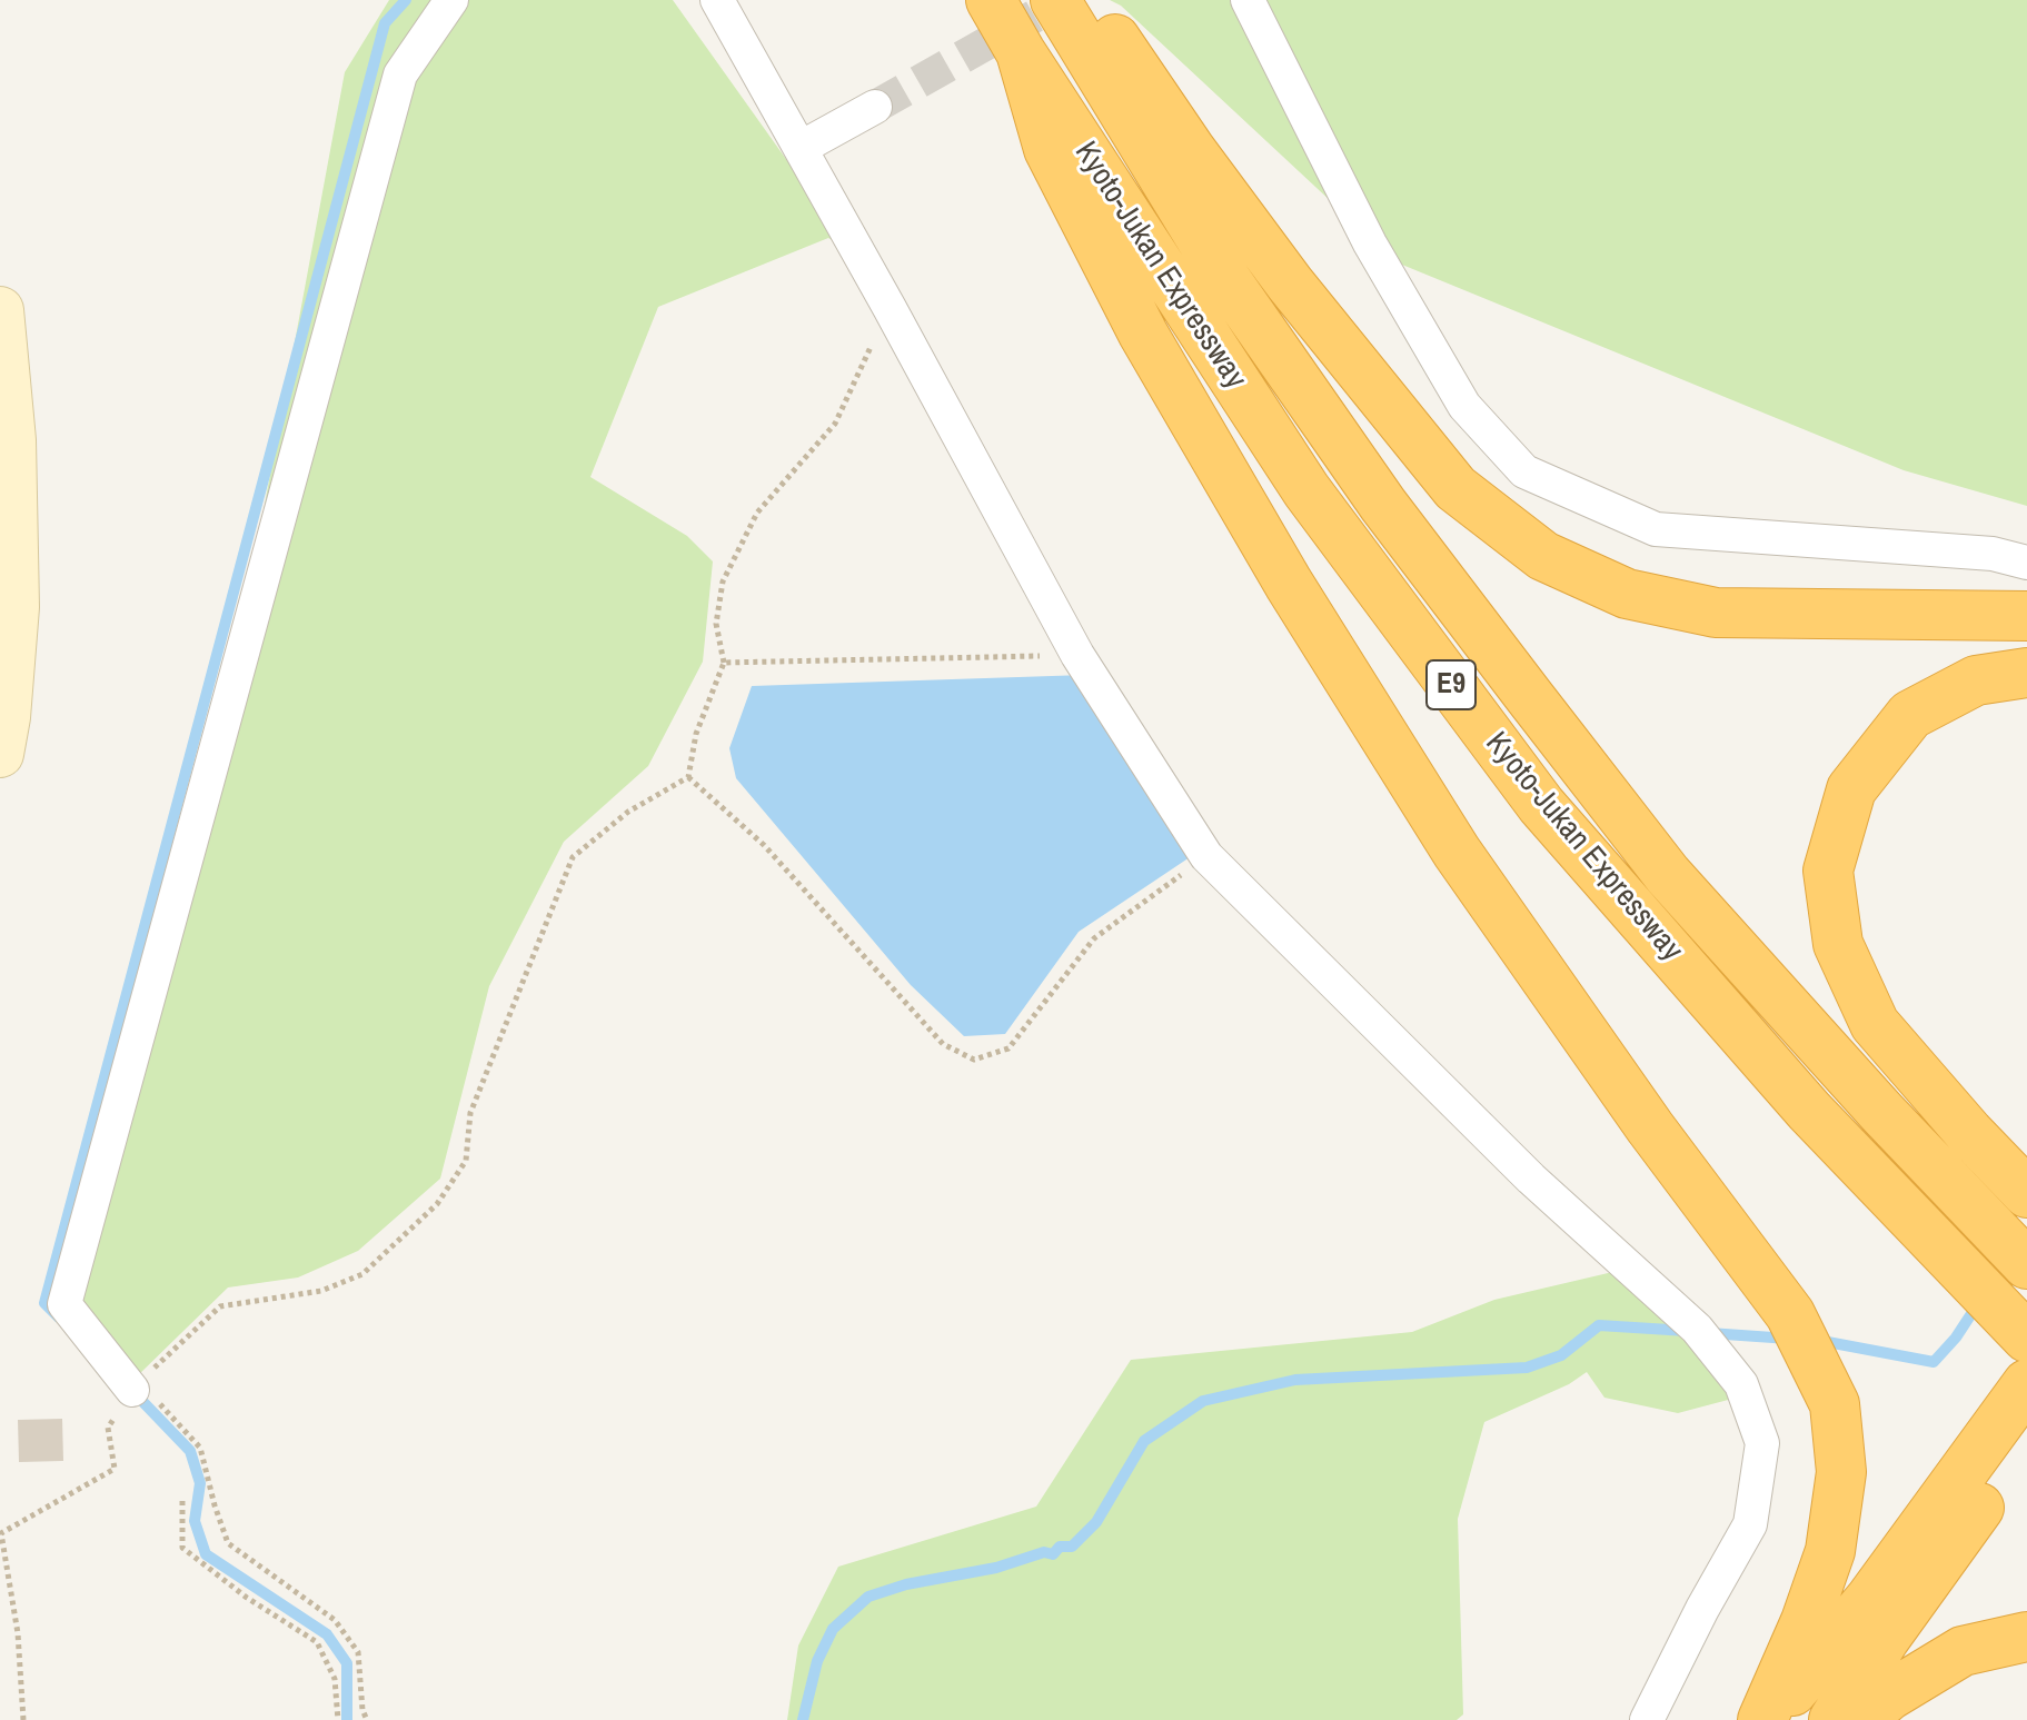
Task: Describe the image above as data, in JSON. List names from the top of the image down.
{
  "streets": {
    "highway": ["Kyoto-Jukan Expressway", "E9"]
  }
}
